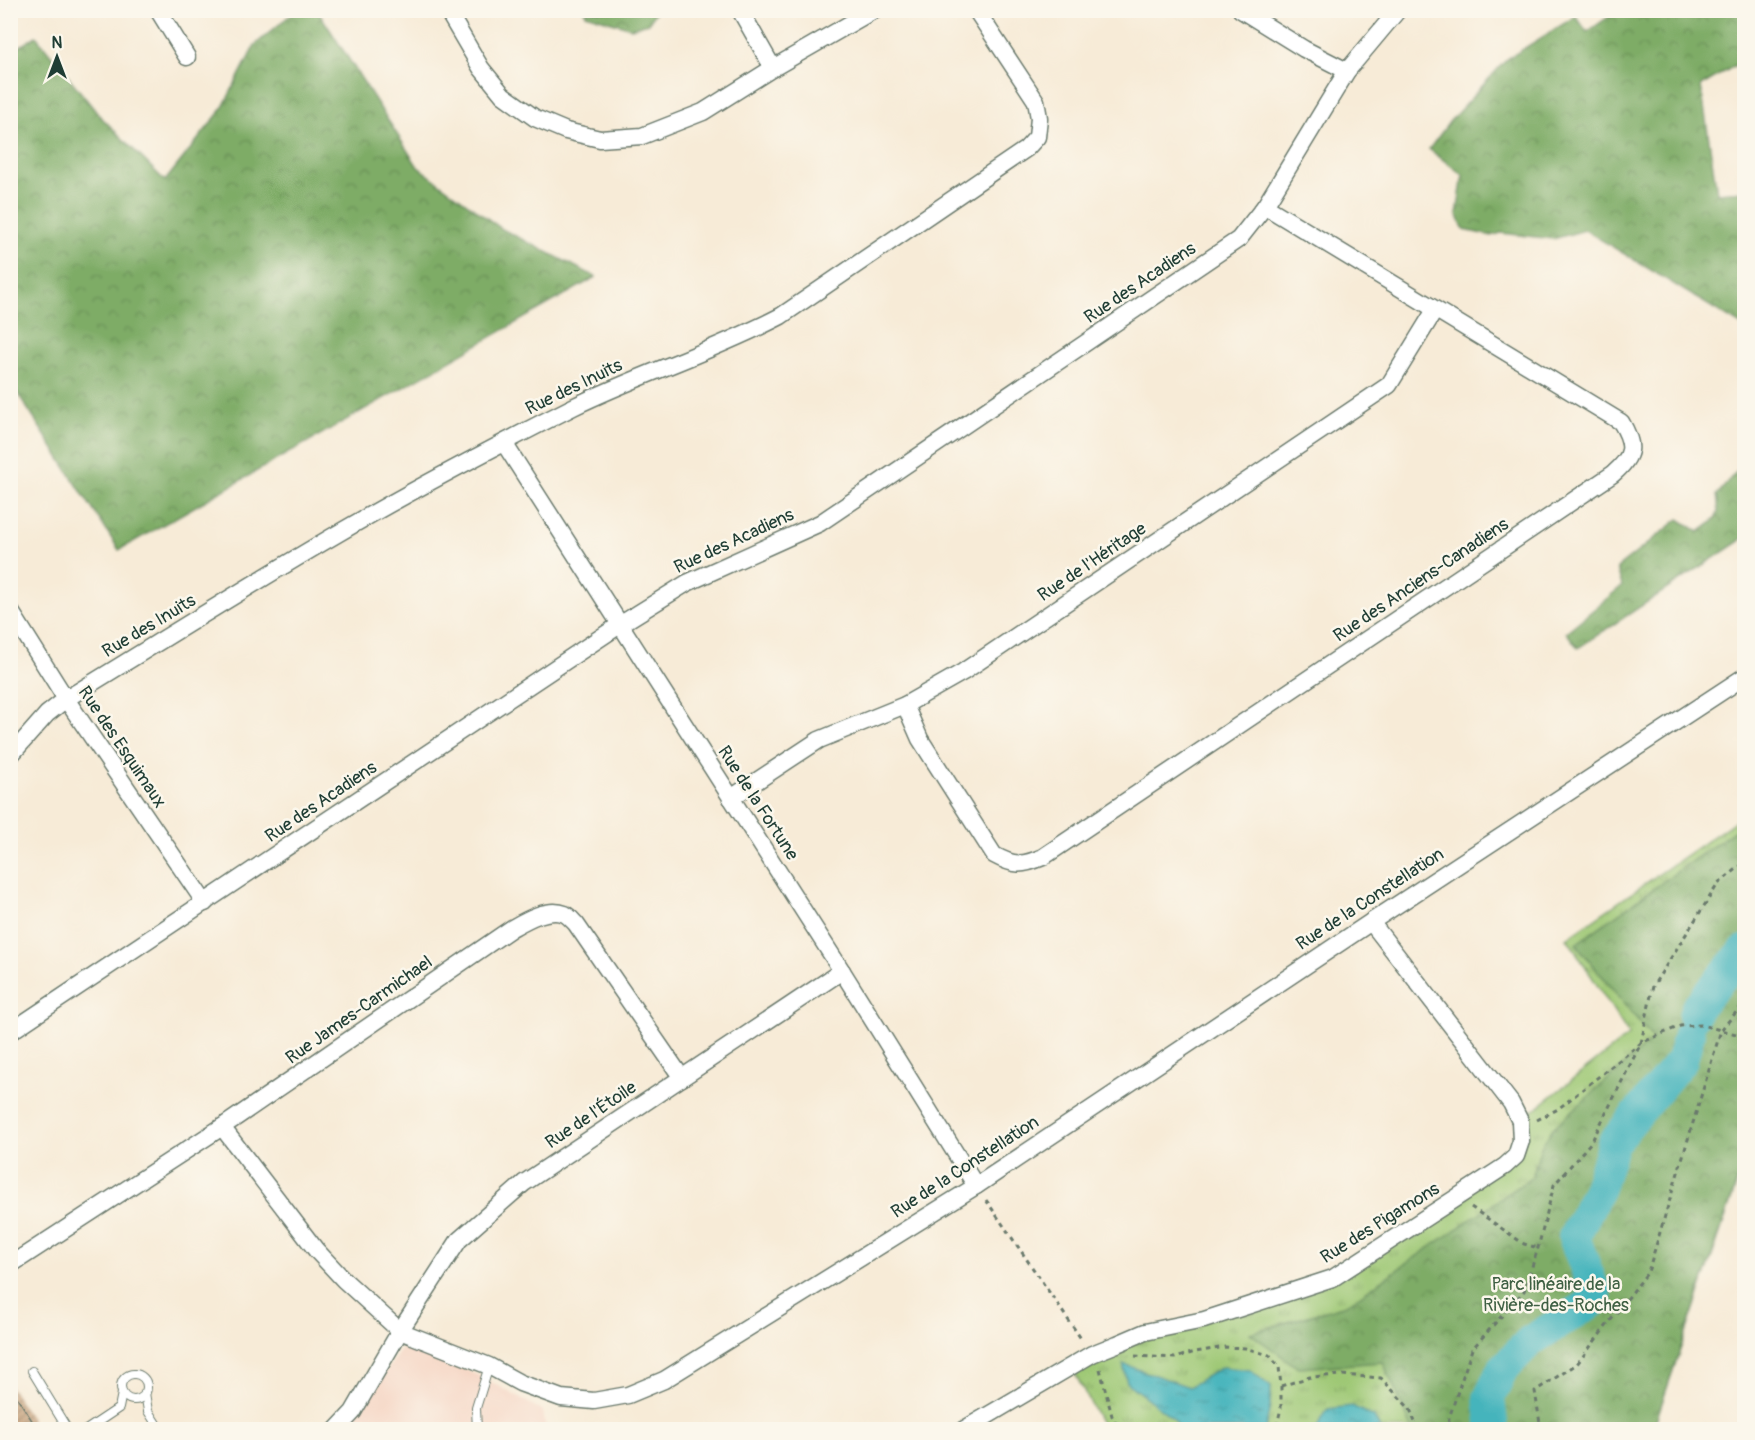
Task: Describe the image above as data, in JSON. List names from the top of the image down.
{
  "streets": {
    "street": [
      "Rue des Acadiens",
      "Rue des Inuits",
      "Rue de l'Héritage",
      "Rue des Anciens-Canadiens",
      "Rue des Esquimaux",
      "Rue de la Fortune",
      "Rue de la Constellation",
      "Rue James-Carmichael",
      "Rue de l'Étoile",
      "Rue des Pigamons"
    ]
  },
  "crossings": [
    ["Rue des Acadiens", "Rue des Anciens-Canadiens"],
    ["Rue des Acadiens", "Rue des Esquimaux"],
    ["Rue des Acadiens", "Rue de la Fortune"],
    ["Rue des Inuits", "Rue des Esquimaux"],
    ["Rue des Inuits", "Rue de la Fortune"],
    ["Rue de l'Héritage", "Rue des Anciens-Canadiens"],
    ["Rue de l'Héritage", "Rue de la Fortune"],
    ["Rue de la Fortune", "Rue de la Constellation"],
    ["Rue de la Fortune", "Rue de l'Étoile"],
    ["Rue de la Constellation", "Rue James-Carmichael"],
    ["Rue de la Constellation", "Rue de l'Étoile"],
    ["Rue James-Carmichael", "Rue de l'Étoile"]
  ],
  "parks": ["Parc linéaire de la Rivière-des-Roches"],
  "north": "top"
}
